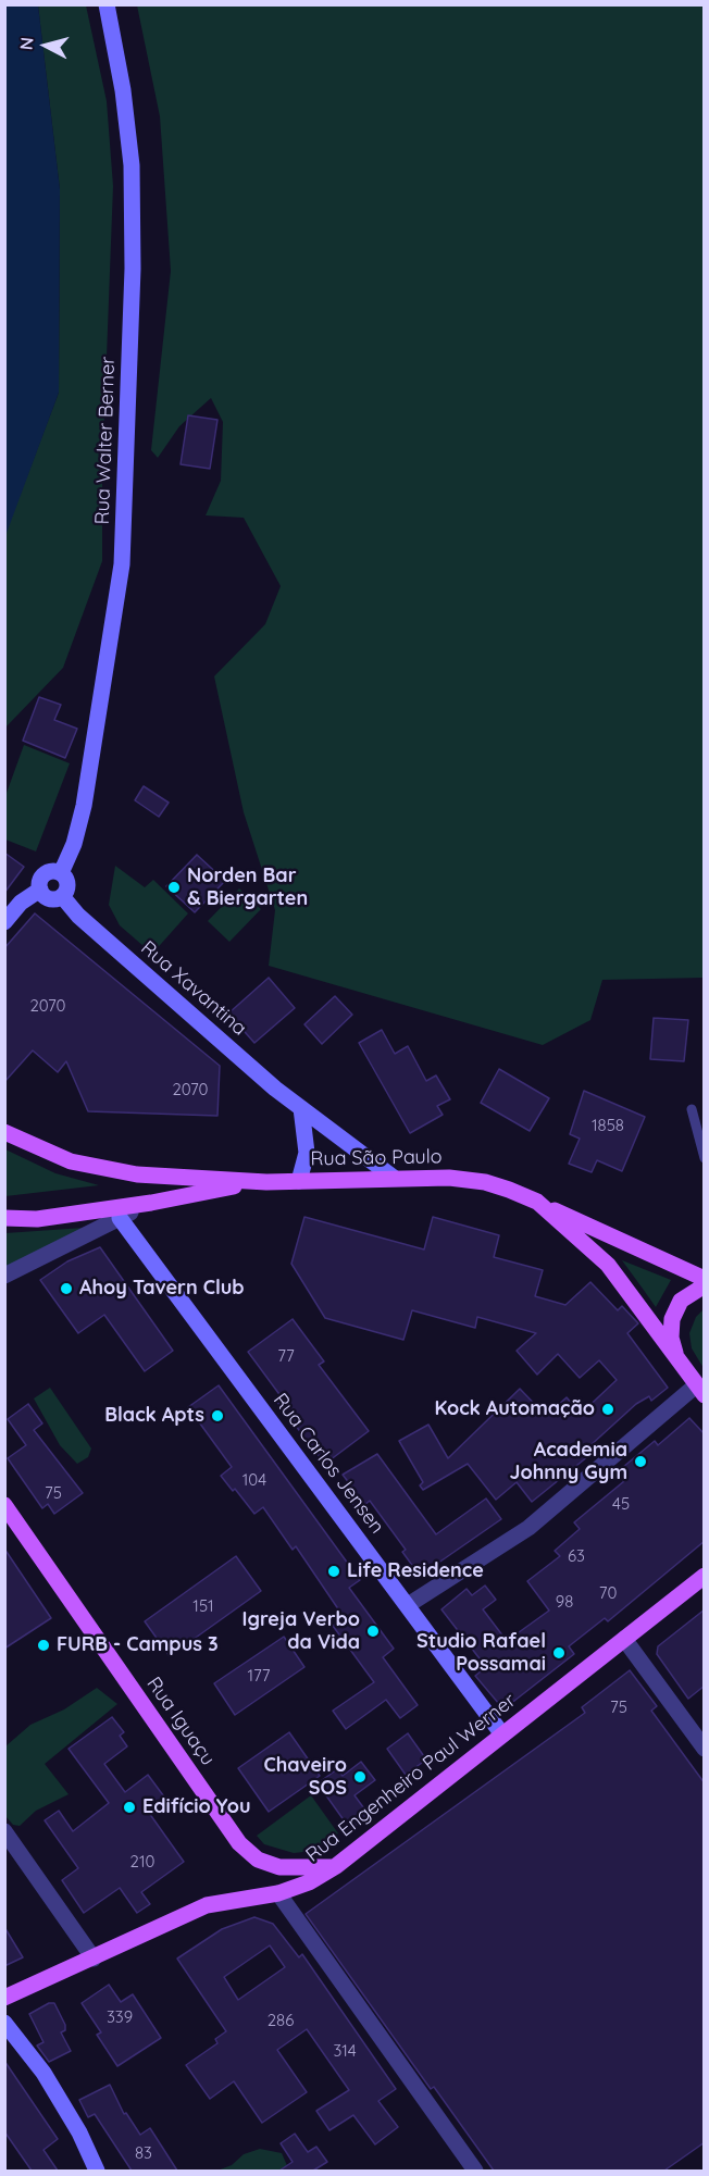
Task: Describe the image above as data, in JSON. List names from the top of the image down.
{
  "streets": {
    "main road": ["Rua São Paulo", "Rua Iguaçu", "Rua Engenheiro Paul Werner"],
    "street": ["Rua Walter Berner", "Rua Xavantina", "Rua Carlos Jensen"]
  },
  "crossings": [
    ["Rua Walter Berner", "Rua Xavantina"],
    ["Rua Xavantina", "Rua São Paulo"],
    ["Rua Carlos Jensen", "Rua Engenheiro Paul Werner"],
    ["Rua Iguaçu", "Rua Engenheiro Paul Werner"]
  ],
  "places": [
    "Norden Bar & Biergarten",
    "Ahoy Tavern Club",
    "Kock Automação",
    "Black Apts",
    "Academia Johnny Gym",
    "Life Residence",
    "Igreja Verbo da Vida",
    "FURB - Campus 3",
    "Studio Rafael Possamai",
    "Chaveiro SOS",
    "Edifício You"
  ],
  "house_numbers": [
    "2070",
    "2070",
    "1858",
    "77",
    "104",
    "75",
    "45",
    "63",
    "70",
    "98",
    "151",
    "177",
    "75",
    "210",
    "339",
    "286",
    "314",
    "83"
  ],
  "north": "left"
}
